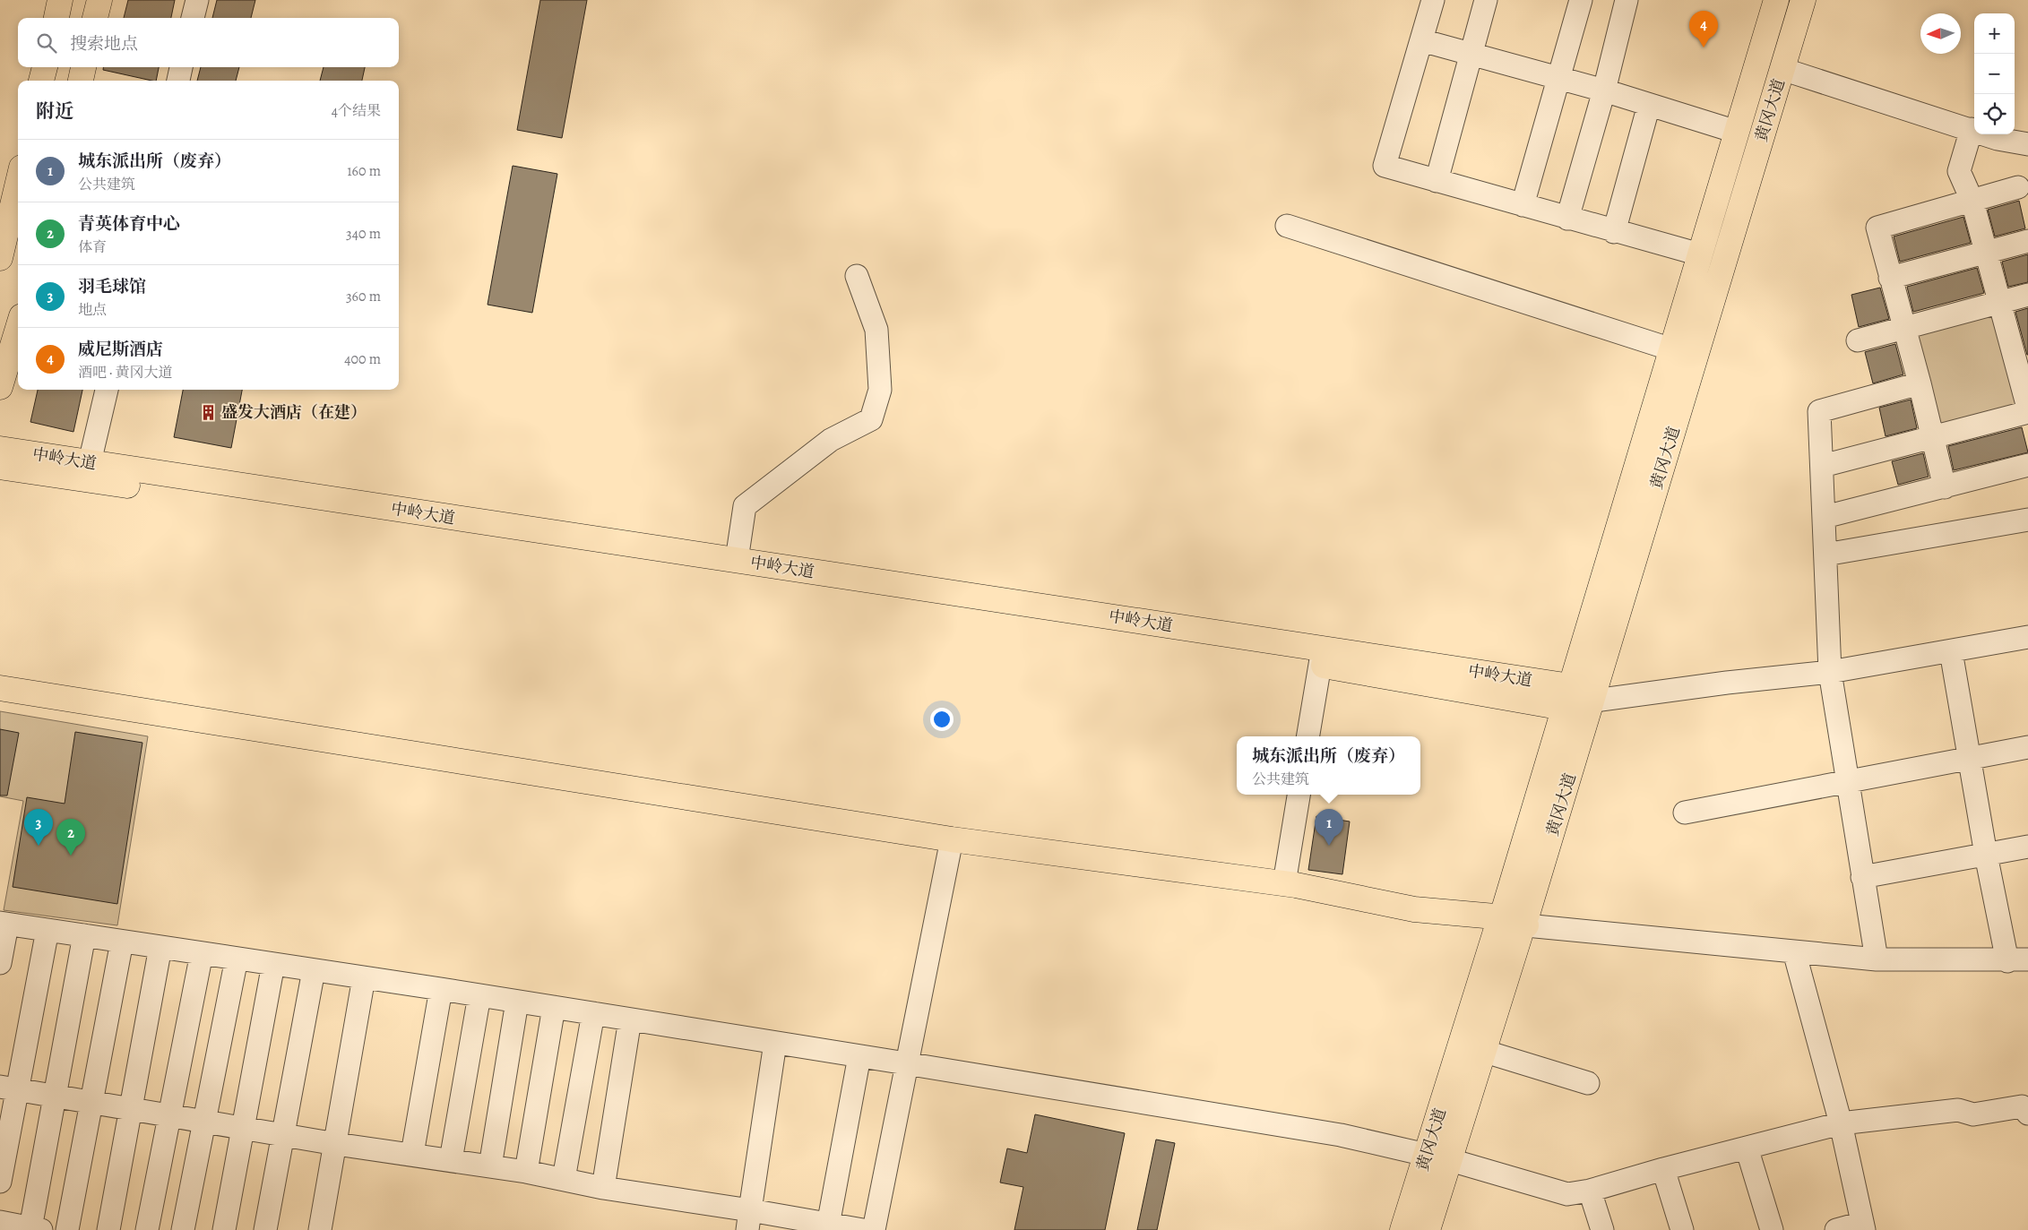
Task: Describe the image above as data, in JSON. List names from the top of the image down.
{
  "streets": {
    "main road": ["黄冈大道", "中岭大道"]
  },
  "places": {
    "building": ["盛发大酒店（在建）"]
  },
  "north": "left",
  "page": {
    "pins": [
      "4",
      "1",
      "3",
      "2"
    ],
    "map_buttons": ["+", "−"],
    "search": "搜索地点",
    "heading": ["附近", "4个结果"],
    "list": [
      {
        "mark": "1",
        "name": "城东派出所（废弃）",
        "note": "公共建筑",
        "value": "160 m"
      },
      {
        "mark": "2",
        "name": "青英体育中心",
        "note": "体育",
        "value": "340 m"
      },
      {
        "mark": "3",
        "name": "羽毛球馆",
        "note": "地点",
        "value": "360 m"
      },
      {
        "mark": "4",
        "name": "威尼斯酒店",
        "note": "酒吧 · 黄冈大道",
        "value": "400 m"
      }
    ],
    "popup": ["城东派出所（废弃）", "公共建筑"]
  }
}
